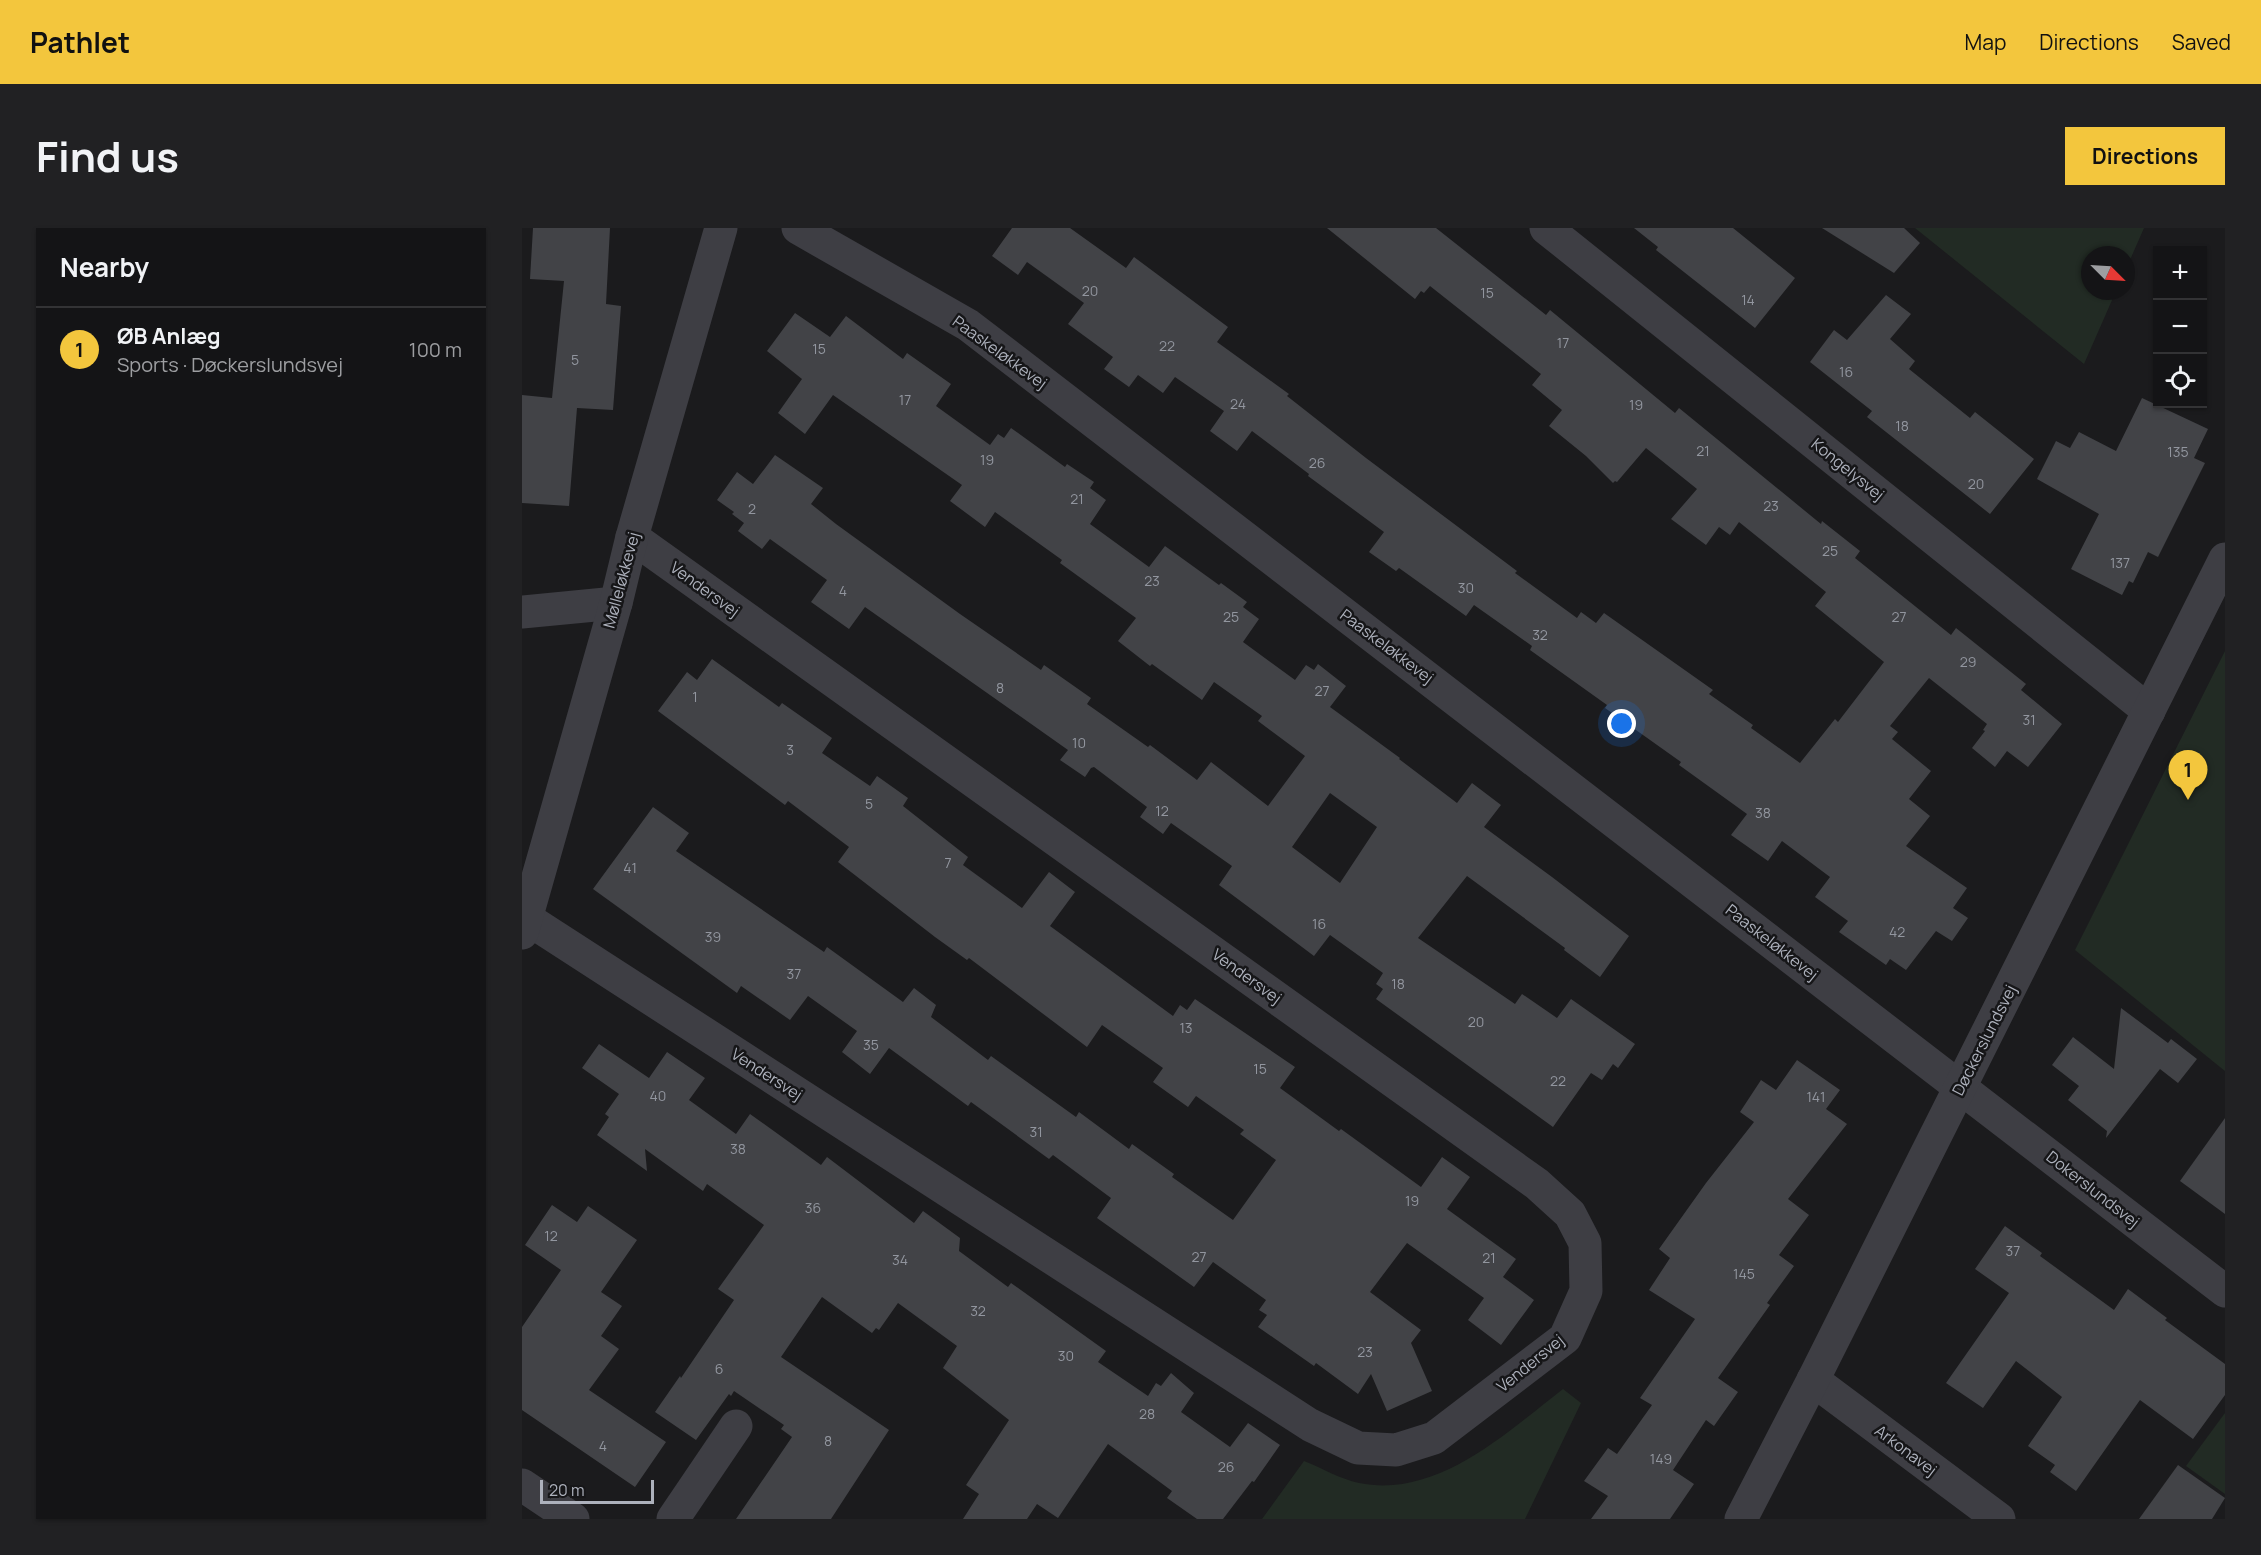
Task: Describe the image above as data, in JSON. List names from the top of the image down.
{
  "streets": {
    "street": [
      "Paaskeløkkevej",
      "Kongelysvej",
      "Mølleløkkevej",
      "Vendersvej",
      "Døckerslundsvej",
      "Dokerslundsvej",
      "Arkonavej"
    ]
  },
  "crossings": [
    ["Paaskeløkkevej", "Døckerslundsvej"],
    ["Paaskeløkkevej", "Dokerslundsvej"],
    ["Kongelysvej", "Døckerslundsvej"],
    ["Mølleløkkevej", "Vendersvej"],
    ["Døckerslundsvej", "Dokerslundsvej"],
    ["Døckerslundsvej", "Arkonavej"]
  ],
  "house_numbers": [
    "20",
    "15",
    "14",
    "17",
    "22",
    "15",
    "5",
    "16",
    "17",
    "24",
    "19",
    "18",
    "21",
    "135",
    "19",
    "26",
    "20",
    "21",
    "23",
    "2",
    "25",
    "137",
    "23",
    "30",
    "4",
    "25",
    "27",
    "32",
    "29",
    "8",
    "27",
    "1",
    "31",
    "10",
    "3",
    "5",
    "12",
    "38",
    "7",
    "41",
    "16",
    "42",
    "39",
    "37",
    "18",
    "20",
    "13",
    "35",
    "15",
    "22",
    "40",
    "141",
    "31",
    "38",
    "19",
    "36",
    "12",
    "37",
    "27",
    "21",
    "34",
    "145",
    "32",
    "23",
    "30",
    "6",
    "28",
    "8",
    "4",
    "149",
    "26"
  ],
  "scale_bar": "20 m",
  "north": "bottom right",
  "page": {
    "header": "Pathlet",
    "nav": ["Map", "Directions", "Saved"],
    "title": "Find us",
    "buttons": "Directions",
    "heading": "Nearby",
    "map_buttons": ["+", "−"],
    "list": [
      {
        "mark": "1",
        "name": "ØB Anlæg",
        "note": "Sports · Døckerslundsvej",
        "value": "100 m"
      }
    ],
    "pins": "1",
    "scale": "20 m"
  }
}
